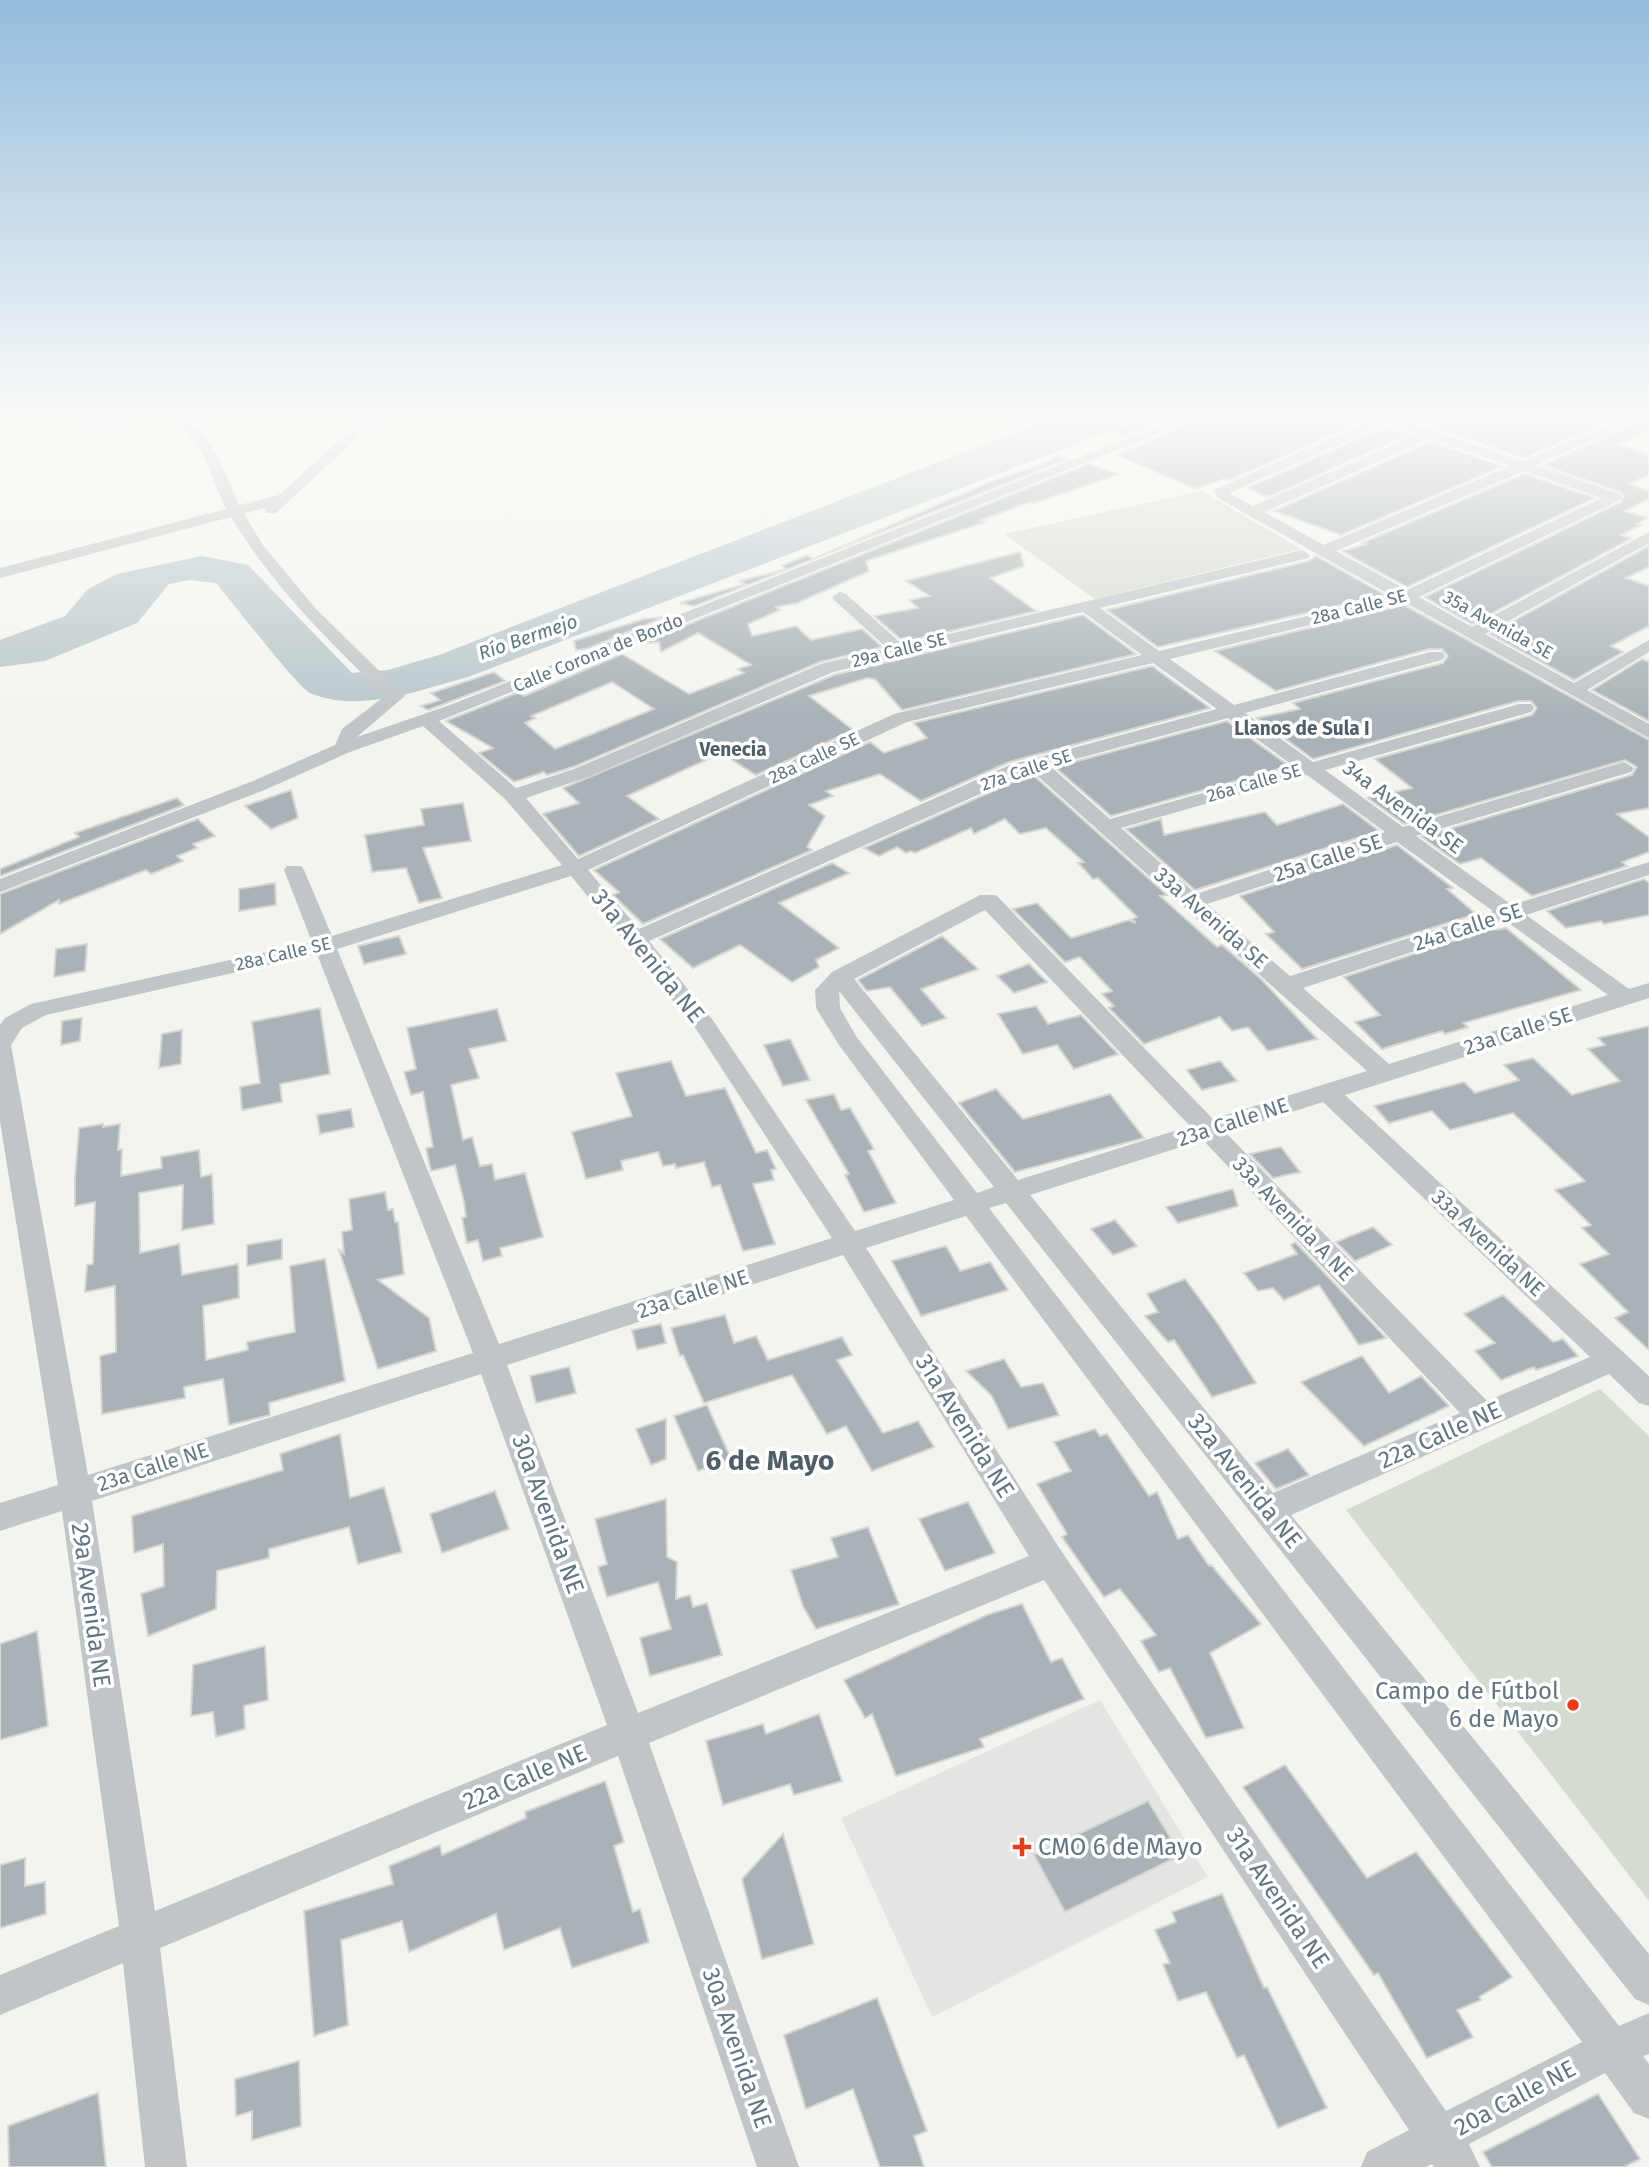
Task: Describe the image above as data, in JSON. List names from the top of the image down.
{
  "streets": {
    "street": [
      "28a Calle SE",
      "35a Avenida SE",
      "29a Calle SE",
      "Calle Corona de Bordo",
      "27a Calle SE",
      "26a Calle SE",
      "34a Avenida SE",
      "25a Calle SE",
      "33a Avenida SE",
      "24a Calle SE",
      "31a Avenida NE",
      "23a Calle SE",
      "23a Calle NE",
      "33a Avenida A NE",
      "33a Avenida NE",
      "22a Calle NE",
      "32a Avenida NE",
      "30a Avenida NE",
      "29a Avenida NE",
      "20a Calle NE"
    ]
  },
  "crossings": [
    ["28a Calle SE", "35a Avenida SE"],
    ["28a Calle SE", "34a Avenida SE"],
    ["28a Calle SE", "31a Avenida NE"],
    ["28a Calle SE", "30a Avenida NE"],
    ["28a Calle SE", "29a Avenida NE"],
    ["29a Calle SE", "34a Avenida SE"],
    ["29a Calle SE", "31a Avenida NE"],
    ["Calle Corona de Bordo", "31a Avenida NE"],
    ["27a Calle SE", "34a Avenida SE"],
    ["27a Calle SE", "33a Avenida SE"],
    ["27a Calle SE", "31a Avenida NE"],
    ["26a Calle SE", "34a Avenida SE"],
    ["26a Calle SE", "33a Avenida SE"],
    ["34a Avenida SE", "25a Calle SE"],
    ["34a Avenida SE", "24a Calle SE"],
    ["34a Avenida SE", "23a Calle SE"],
    ["25a Calle SE", "33a Avenida SE"],
    ["33a Avenida SE", "24a Calle SE"],
    ["33a Avenida SE", "23a Calle SE"],
    ["33a Avenida SE", "23a Calle NE"],
    ["31a Avenida NE", "23a Calle NE"],
    ["31a Avenida NE", "22a Calle NE"],
    ["31a Avenida NE", "20a Calle NE"],
    ["23a Calle SE", "23a Calle NE"],
    ["23a Calle NE", "33a Avenida A NE"],
    ["23a Calle NE", "33a Avenida NE"],
    ["23a Calle NE", "32a Avenida NE"],
    ["23a Calle NE", "30a Avenida NE"],
    ["23a Calle NE", "29a Avenida NE"],
    ["33a Avenida A NE", "22a Calle NE"],
    ["33a Avenida A NE", "32a Avenida NE"],
    ["33a Avenida NE", "22a Calle NE"],
    ["22a Calle NE", "32a Avenida NE"],
    ["22a Calle NE", "30a Avenida NE"],
    ["22a Calle NE", "29a Avenida NE"]
  ],
  "districts": ["Llanos de Sula I", "Venecia", "6 de Mayo"],
  "water": ["Río Bermejo"],
  "places": {
    "other": ["Campo de Fútbol 6 de Mayo"],
    "health": ["CMO 6 de Mayo"]
  }
}
